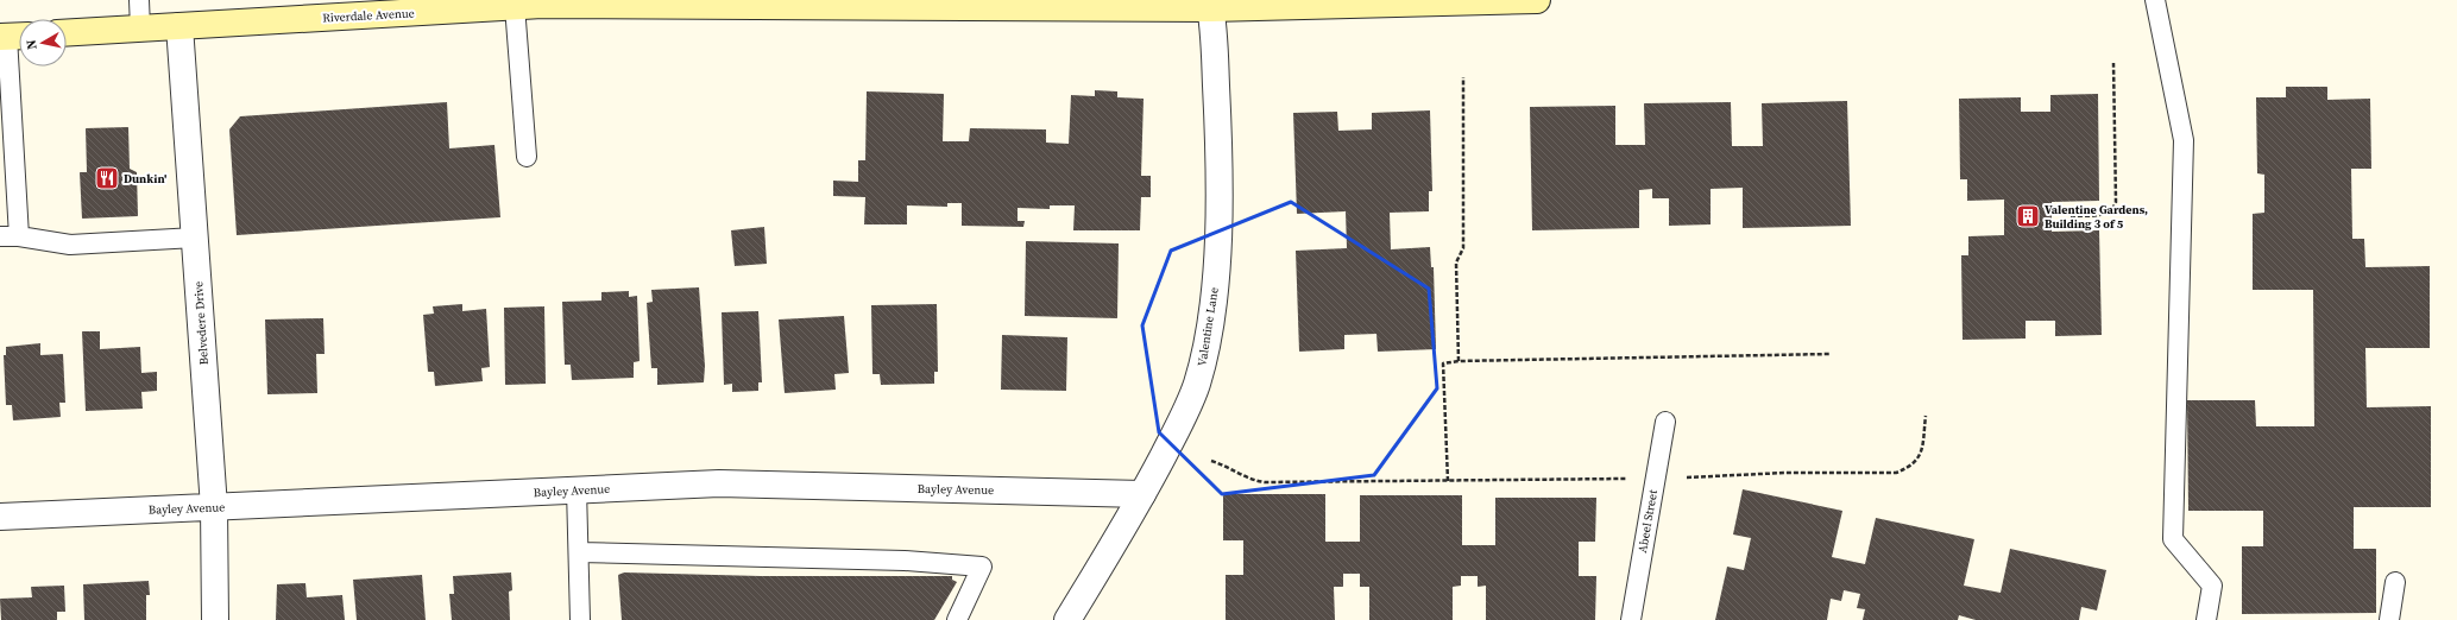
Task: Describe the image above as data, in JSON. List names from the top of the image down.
{
  "streets": {
    "main road": ["Riverdale Avenue"],
    "street": ["Belvedere Drive", "Valentine Lane", "Bayley Avenue"],
    "lane": ["Abeel Street"]
  },
  "crossings": [
    ["Riverdale Avenue", "Belvedere Drive"],
    ["Riverdale Avenue", "Valentine Lane"],
    ["Belvedere Drive", "Bayley Avenue"],
    ["Valentine Lane", "Bayley Avenue"]
  ],
  "places": {
    "restaurant": ["Dunkin'"],
    "building": ["Valentine Gardens, Building 3 of 5"]
  },
  "north": "left"
}
